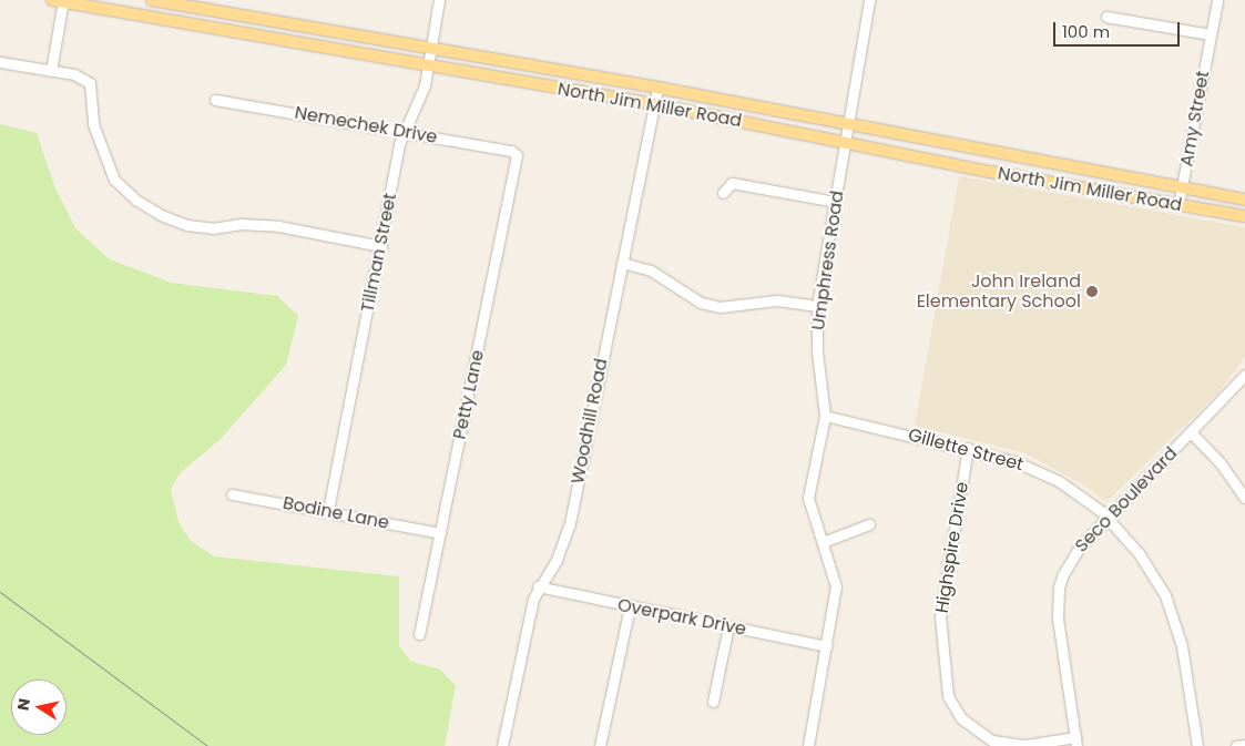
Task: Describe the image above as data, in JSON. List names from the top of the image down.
{
  "streets": {
    "main road": ["North Jim Miller Road"],
    "street": [
      "Amy Street",
      "Nemechek Drive",
      "Tillman Street",
      "Umphress Road",
      "Petty Lane",
      "Woodhill Road",
      "Gillette Street",
      "Seco Boulevard",
      "Bodine Lane",
      "Highspire Drive",
      "Overpark Drive"
    ]
  },
  "crossings": [
    ["North Jim Miller Road", "Amy Street"],
    ["North Jim Miller Road", "Tillman Street"],
    ["North Jim Miller Road", "Umphress Road"],
    ["North Jim Miller Road", "Woodhill Road"],
    ["Nemechek Drive", "Tillman Street"],
    ["Nemechek Drive", "Petty Lane"],
    ["Tillman Street", "Bodine Lane"],
    ["Umphress Road", "Gillette Street"],
    ["Umphress Road", "Overpark Drive"],
    ["Petty Lane", "Bodine Lane"],
    ["Woodhill Road", "Overpark Drive"],
    ["Gillette Street", "Seco Boulevard"],
    ["Gillette Street", "Highspire Drive"],
    ["Seco Boulevard", "Highspire Drive"]
  ],
  "places": ["John Ireland Elementary School"],
  "scale_bar": "100 m",
  "north": "left"
}
